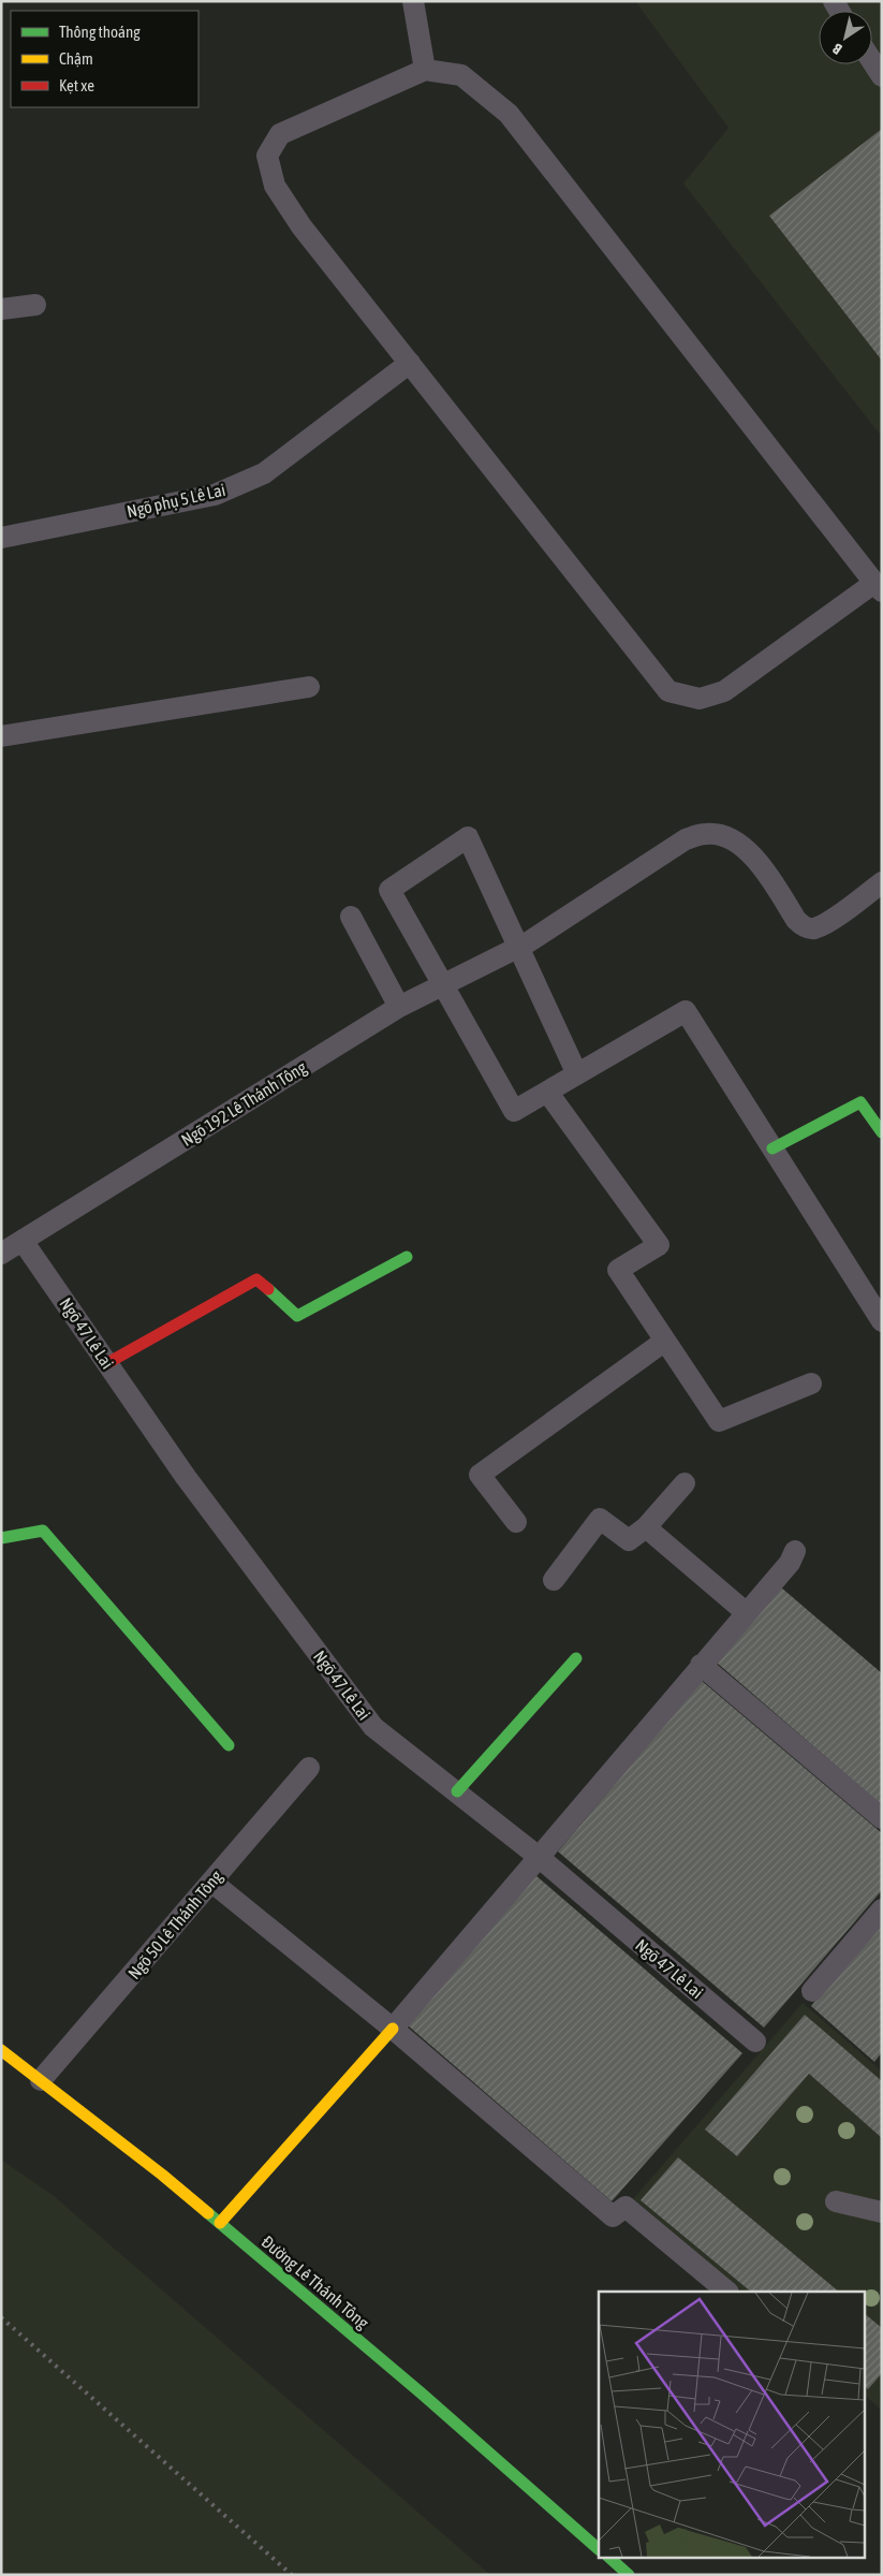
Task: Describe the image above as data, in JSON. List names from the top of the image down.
{
  "streets": {
    "street": ["Đường Lê Thánh Tông"],
    "lane": [
      "Ngõ phụ 5 Lê Lai",
      "Ngõ 192 Lê Thánh Tông",
      "Ngõ 47 Lê Lai",
      "Ngõ 50 Lê Thánh Tông"
    ]
  },
  "crossings": [
    ["Ngõ 192 Lê Thánh Tông", "Ngõ 47 Lê Lai"],
    ["Ngõ 50 Lê Thánh Tông", "Đường Lê Thánh Tông"]
  ],
  "legend": ["Thông thoáng", "Chậm", "Kẹt xe"],
  "north": "bottom left"
}
